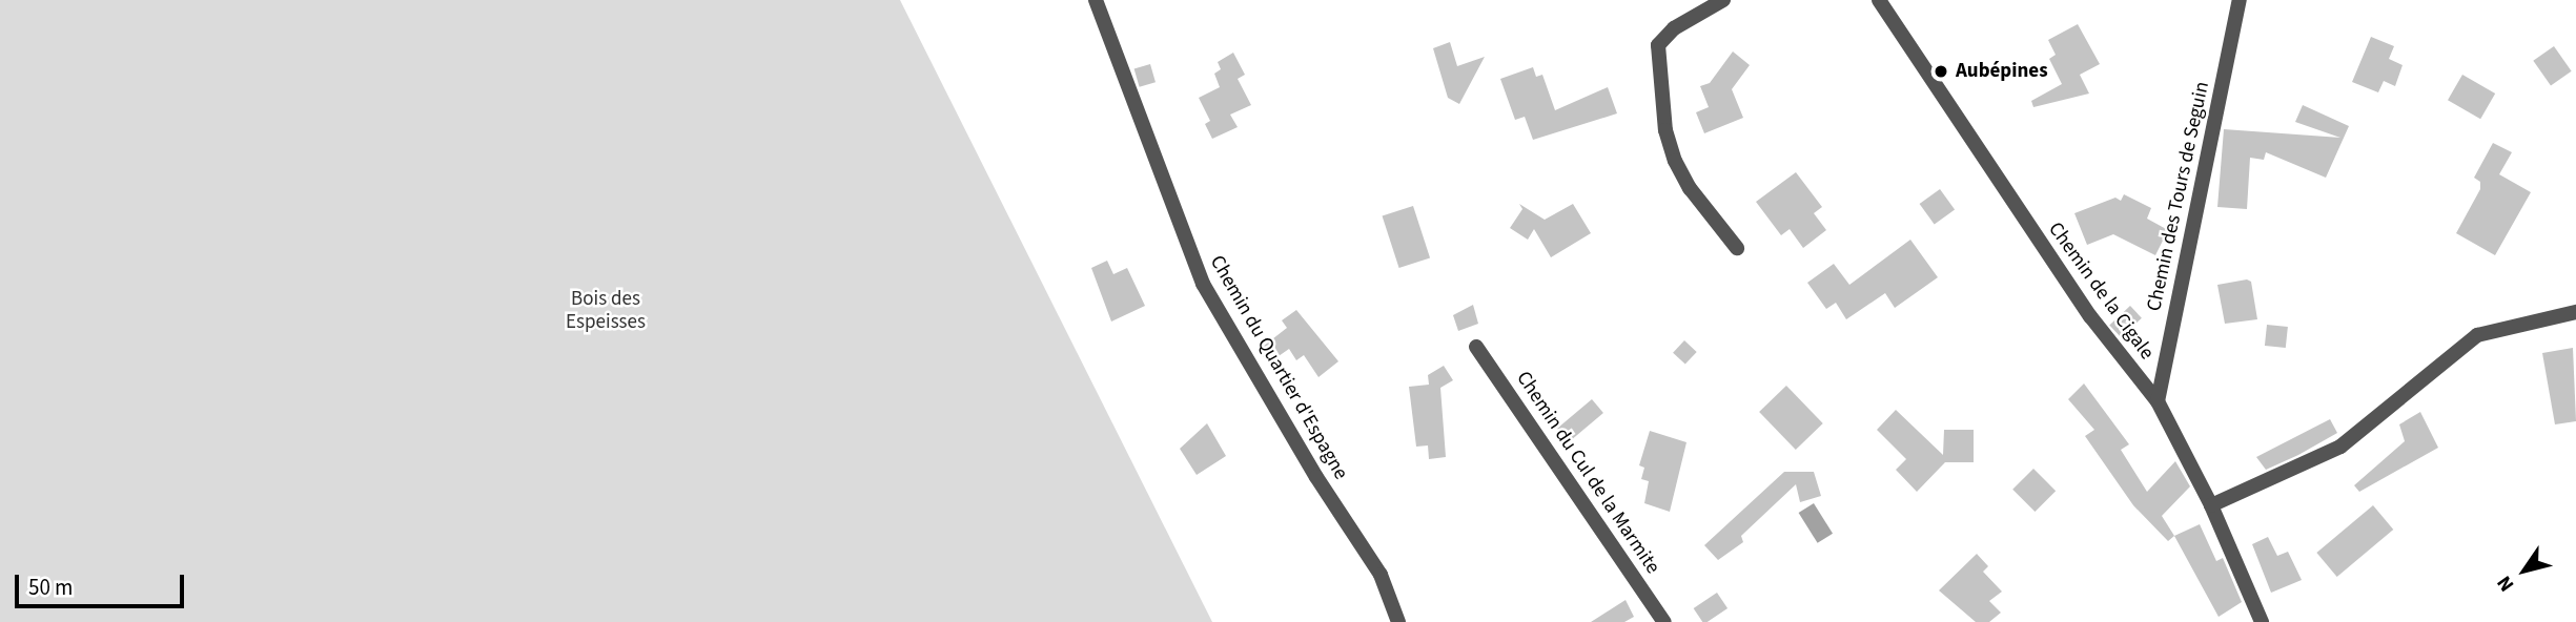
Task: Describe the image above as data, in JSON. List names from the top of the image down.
{
  "streets": {
    "street": [
      "Chemin des Tours de Seguin",
      "Chemin de la Cigale",
      "Chemin du Quartier d'Espagne",
      "Chemin du Cul de la Marmite"
    ]
  },
  "crossings": [
    ["Chemin des Tours de Seguin", "Chemin de la Cigale"]
  ],
  "parks": ["Bois des Espeisses"],
  "places": ["Aubépines"],
  "scale_bar": "50 m",
  "north": "bottom left"
}
